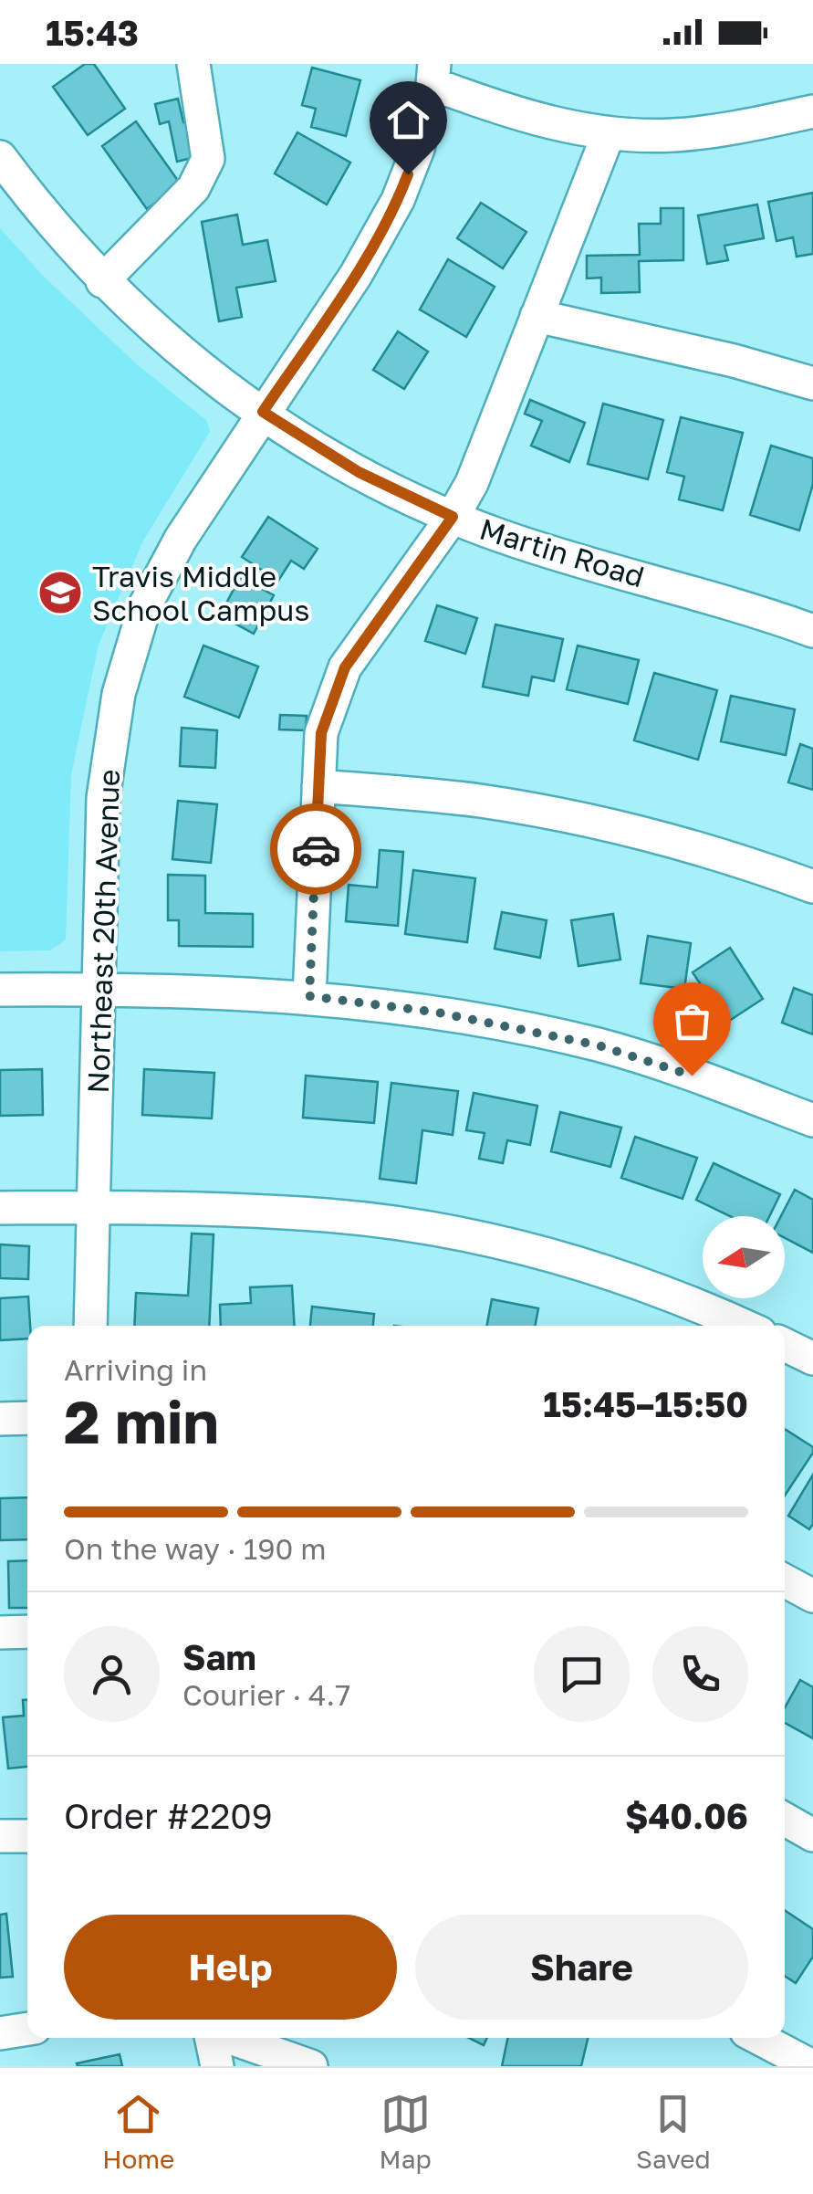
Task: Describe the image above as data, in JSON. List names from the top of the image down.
{
  "streets": {
    "street": ["Martin Road", "Northeast 20th Avenue"]
  },
  "crossings": [
    ["Martin Road", "Northeast 20th Avenue"]
  ],
  "places": {
    "school or university": ["Travis Middle School Campus"]
  },
  "north": "left",
  "page": {
    "status": "15:43",
    "heading": ["2 min", "Arriving in", "15:45–15:50"],
    "panel": [
      "Sam",
      "Courier · 4.7",
      "Order #2209",
      "$40.06"
    ],
    "bar": "On the way · 190 m",
    "buttons": ["Help", "Share"],
    "tabs": ["Home", "Map", "Saved"]
  }
}
